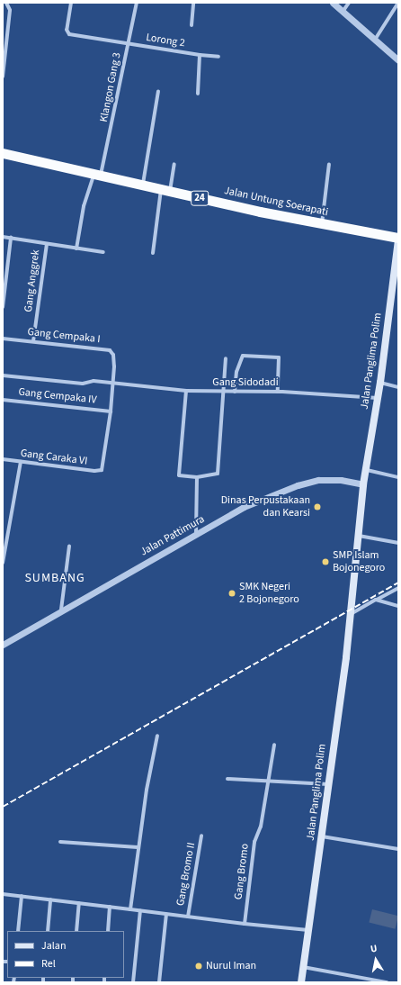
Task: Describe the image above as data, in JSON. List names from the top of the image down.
{
  "streets": {
    "highway": ["24", "Jalan Untung Soerapati"],
    "main road": ["Jalan Panglima Polim"],
    "street": [
      "Lorong 2",
      "Klangon Gang 3",
      "Gang Anggrek",
      "Gang Cempaka I",
      "Gang Sidodadi",
      "Gang Cempaka IV",
      "Gang Caraka VI",
      "Jalan Pattimura",
      "Gang Bromo",
      "Gang Bromo II"
    ]
  },
  "crossings": [
    ["Lorong 2", "Klangon Gang 3"],
    ["Klangon Gang 3", "Jalan Untung Soerapati"],
    ["Gang Anggrek", "Gang Cempaka I"],
    ["Gang Cempaka I", "Gang Sidodadi"],
    ["Gang Cempaka I", "Gang Caraka VI"],
    ["Jalan Panglima Polim", "Gang Sidodadi"],
    ["Jalan Panglima Polim", "Jalan Pattimura"],
    ["Gang Sidodadi", "Gang Caraka VI"],
    ["Gang Cempaka IV", "Gang Caraka VI"]
  ],
  "districts": ["SUMBANG"],
  "places": [
    "Dinas Perpustakaan dan Kearsi",
    "SMP Islam Bojonegoro",
    "SMK Negeri 2 Bojonegoro",
    "Nurul Iman"
  ],
  "legend": ["Jalan", "Rel"],
  "north": "top"
}
